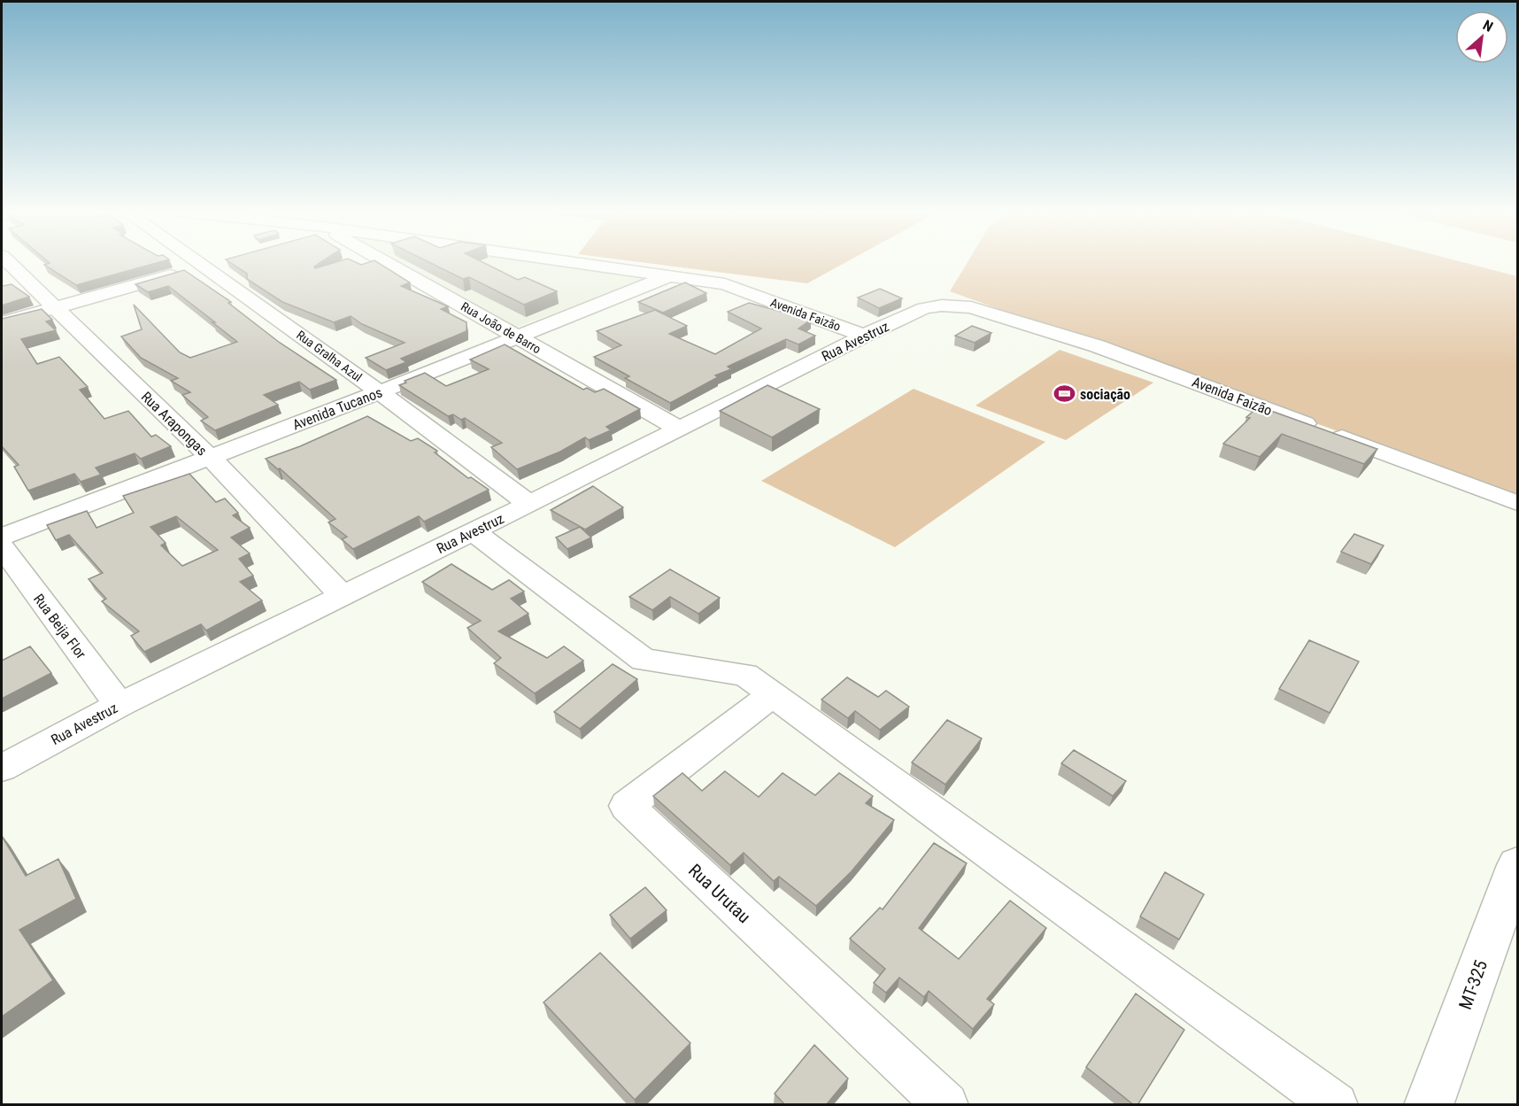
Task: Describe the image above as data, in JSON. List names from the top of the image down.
{
  "streets": {
    "main road": ["MT-325"],
    "street": [
      "Avenida Faizão",
      "Rua João de Barro",
      "Rua Avestruz",
      "Rua Gralha Azul",
      "Avenida Tucanos",
      "Rua Arapongas",
      "Rua Beija Flor",
      "Rua Urutau"
    ]
  },
  "crossings": [
    ["Avenida Faizão", "Rua Avestruz"],
    ["Avenida Faizão", "Avenida Tucanos"],
    ["Rua João de Barro", "Rua Avestruz"],
    ["Rua João de Barro", "Avenida Tucanos"],
    ["Rua Avestruz", "Rua Gralha Azul"],
    ["Rua Avestruz", "Rua Arapongas"],
    ["Rua Avestruz", "Rua Beija Flor"],
    ["Rua Gralha Azul", "Avenida Tucanos"],
    ["Avenida Tucanos", "Rua Arapongas"]
  ],
  "places": {
    "sports": ["sociação"]
  },
  "north": "top right"
}
